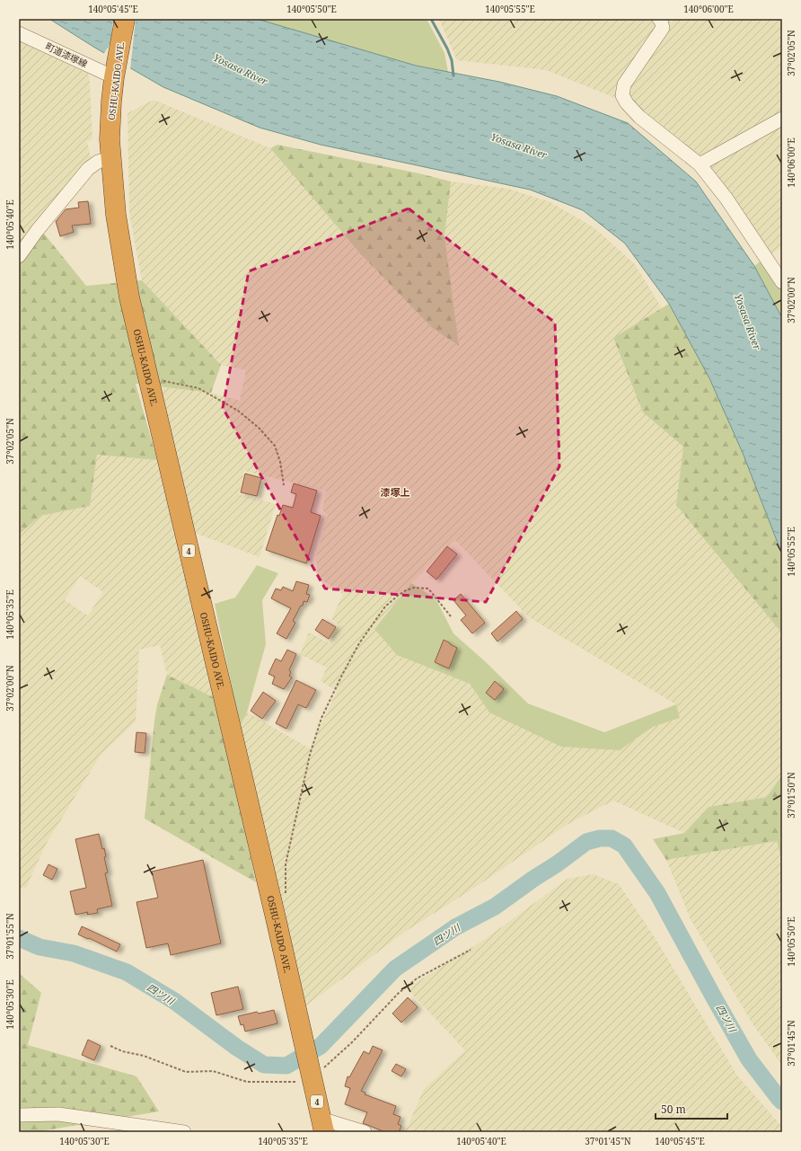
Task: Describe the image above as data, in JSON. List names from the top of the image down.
{
  "streets": {
    "highway": ["OSHU-KAIDO AVE.", "4"],
    "street": ["町道漆塚線"]
  },
  "crossings": [
    ["町道漆塚線", "OSHU-KAIDO AVE."]
  ],
  "districts": ["漆塚上"],
  "water": ["Yosasa River", "四ツ川"],
  "scale_bar": "50 m",
  "coordinates": [
    "140°05'45\"E",
    "140°05'50\"E",
    "140°05'55\"E",
    "140°06'00\"E",
    "37°02'05\"N",
    "140°05'40\"E",
    "37°02'00\"N",
    "140°05'35\"E",
    "37°01'50\"N",
    "37°01'55\"N",
    "140°05'30\"E",
    "37°01'45\"N"
  ]
}
